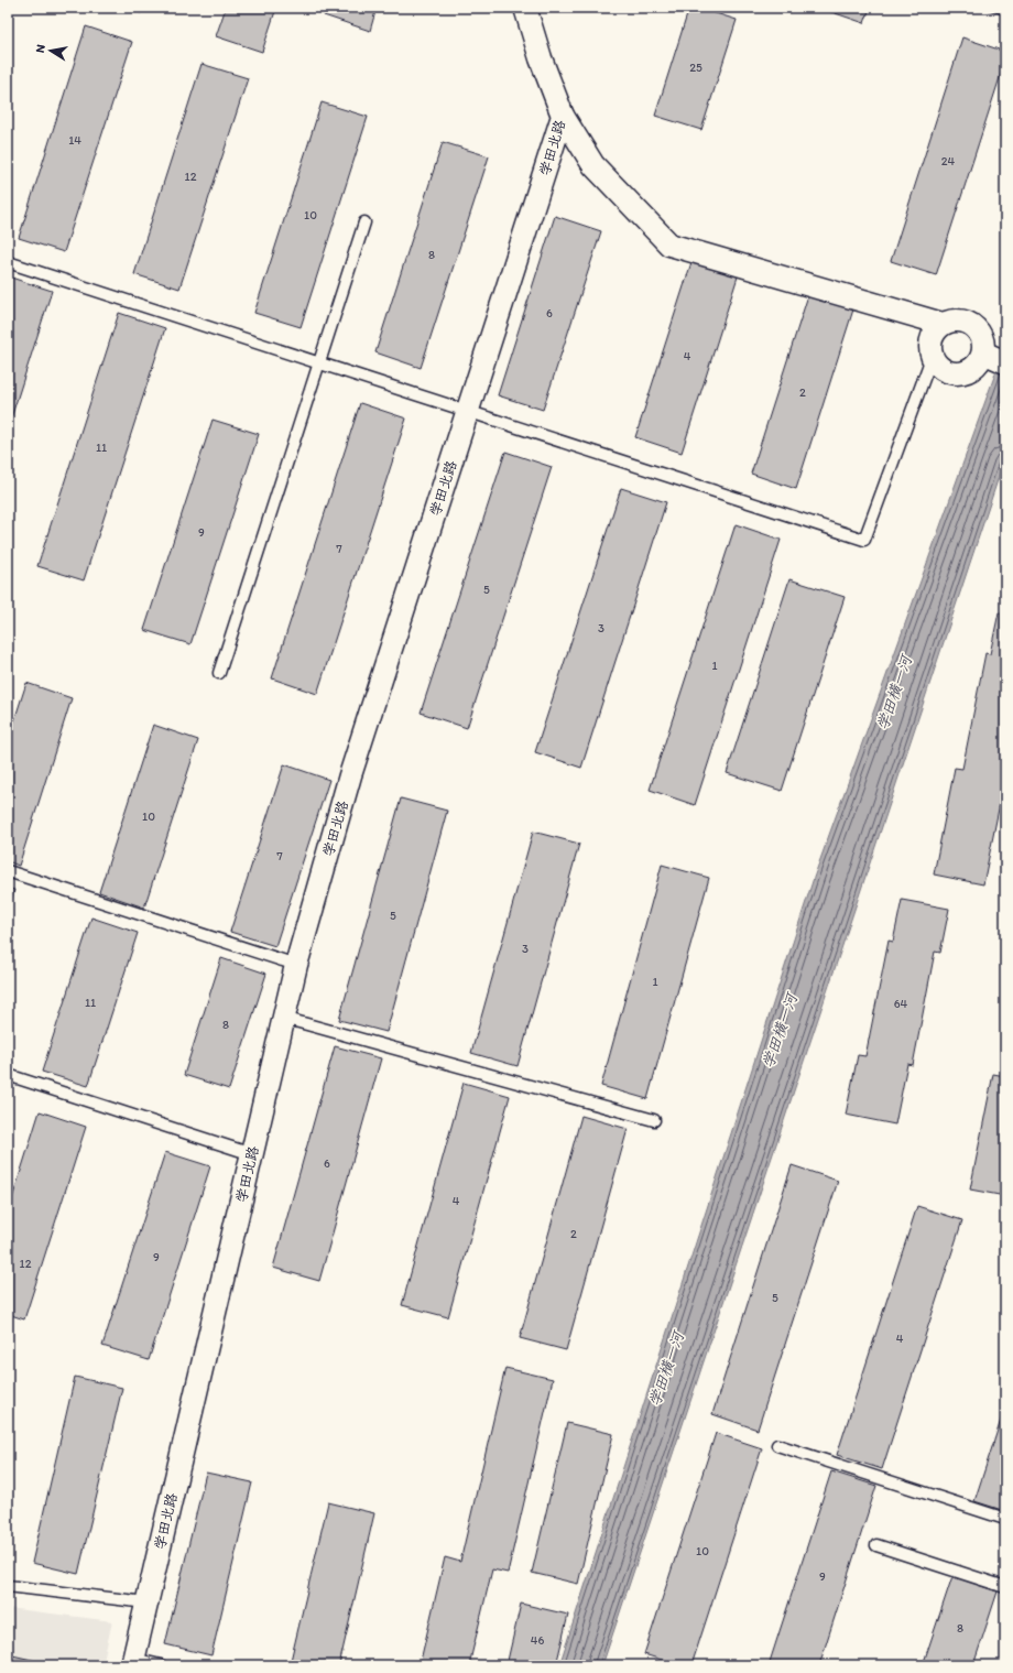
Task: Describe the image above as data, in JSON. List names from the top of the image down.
{
  "streets": {
    "street": ["学田北路"]
  },
  "water": ["学田横一河"],
  "house_numbers": [
    "25",
    "14",
    "24",
    "12",
    "10",
    "8",
    "6",
    "4",
    "2",
    "11",
    "9",
    "7",
    "5",
    "3",
    "1",
    "10",
    "7",
    "5",
    "3",
    "1",
    "11",
    "64",
    "8",
    "6",
    "4",
    "2",
    "9",
    "12",
    "5",
    "4",
    "10",
    "9",
    "8",
    "46"
  ],
  "north": "left"
}
